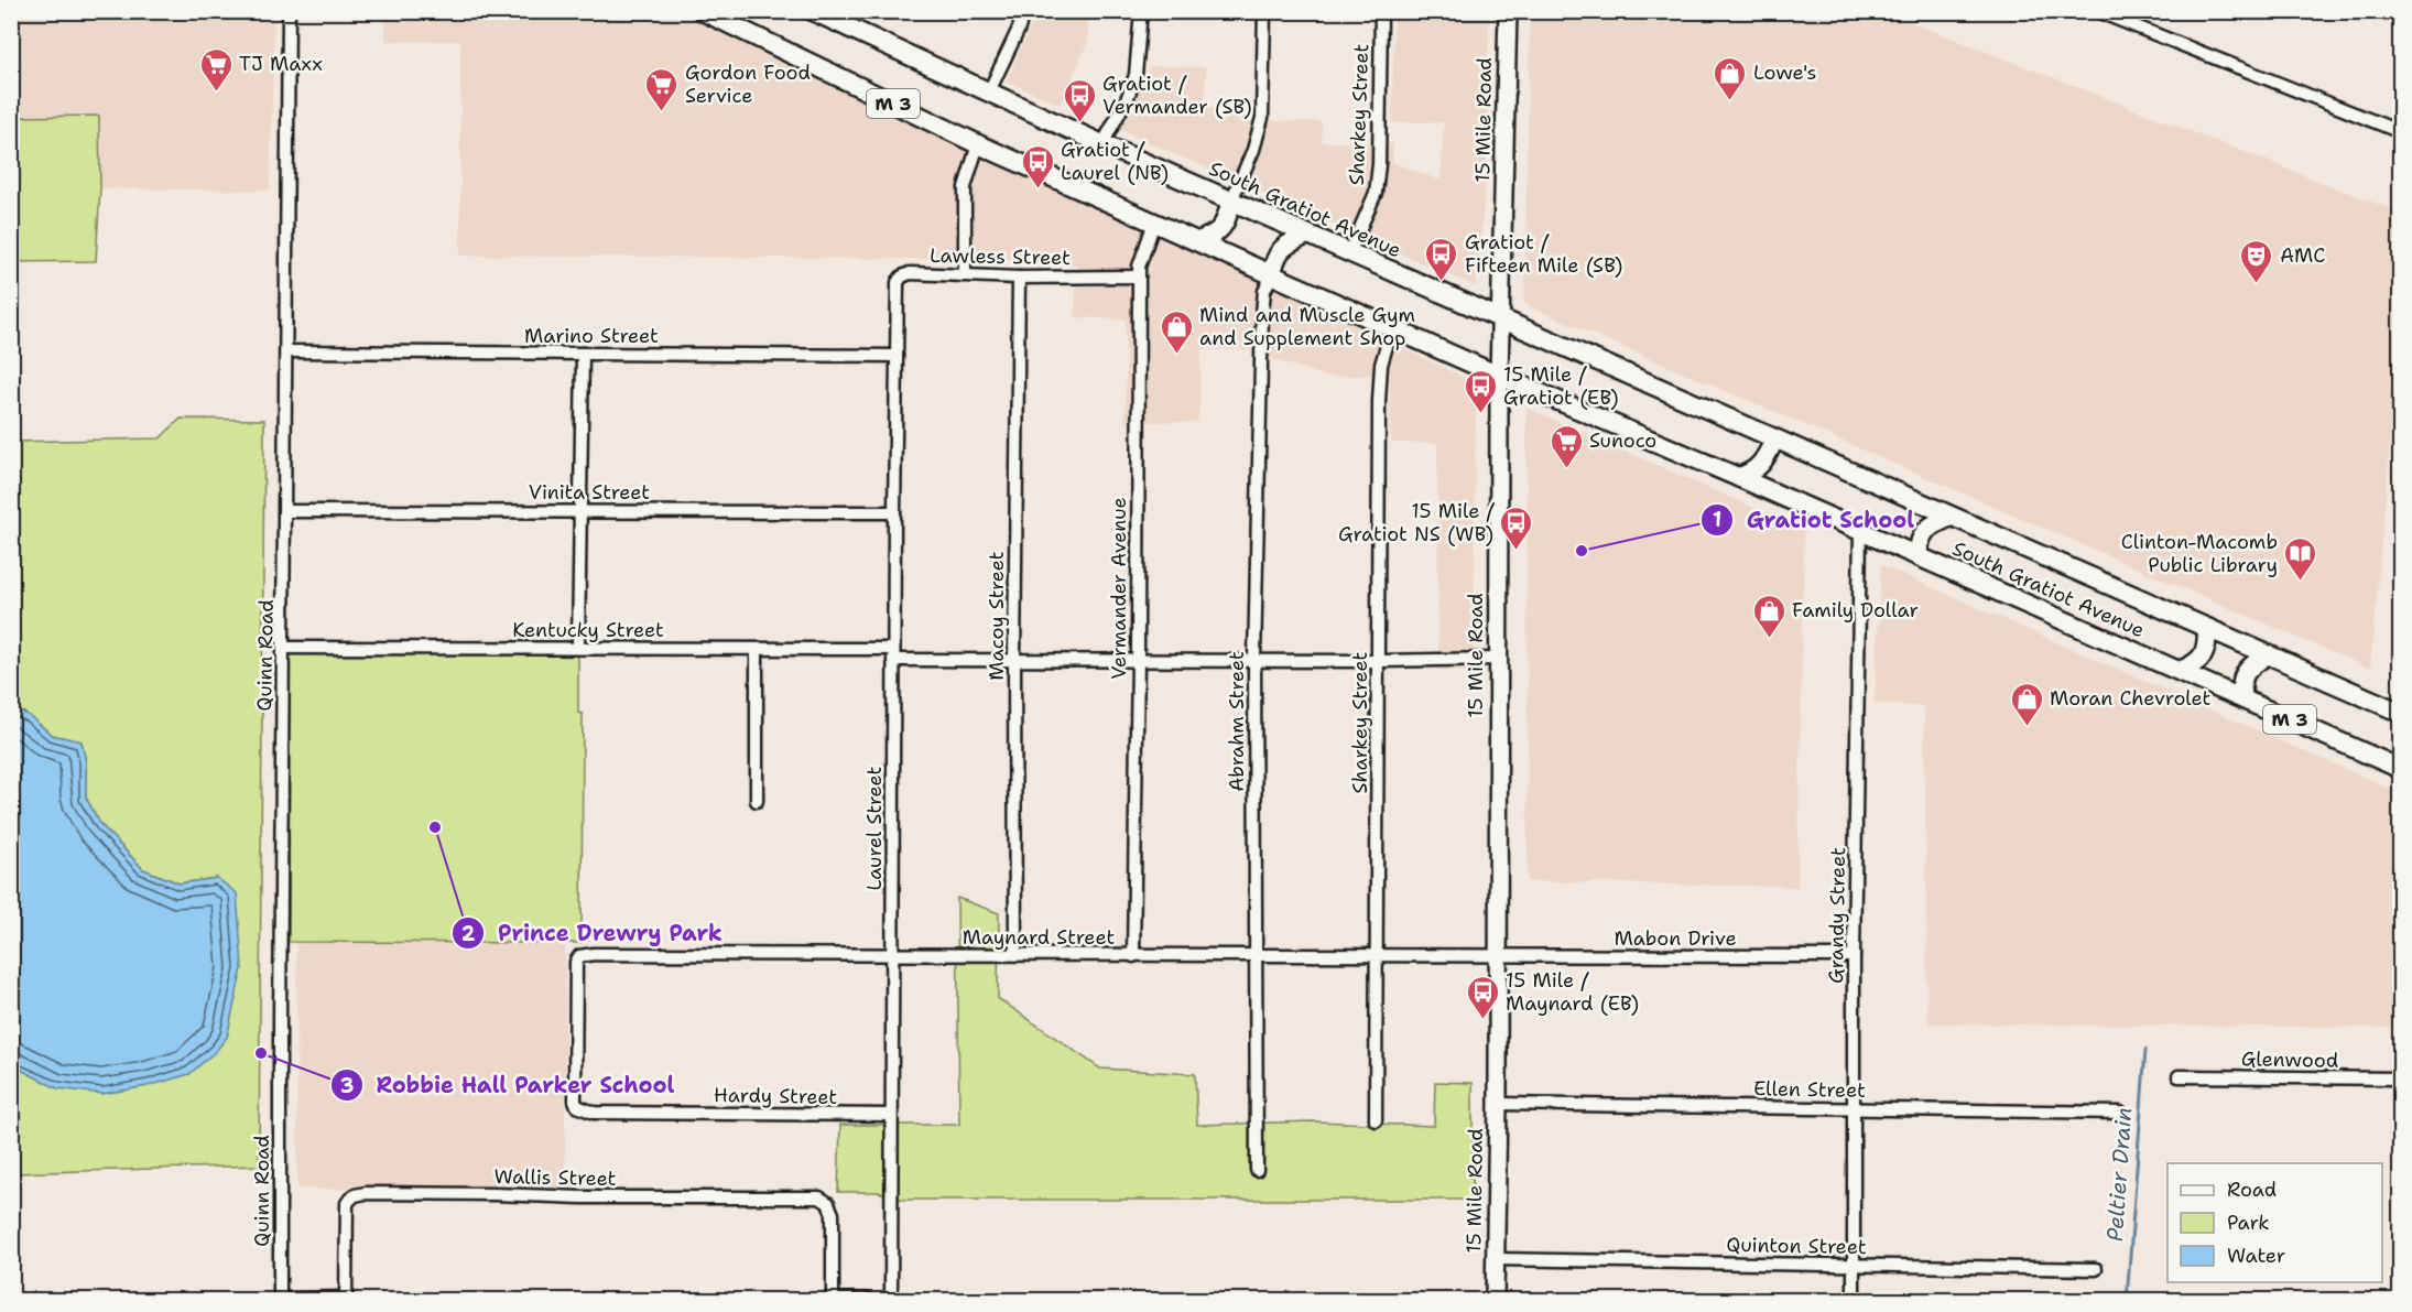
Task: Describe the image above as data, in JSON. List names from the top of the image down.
{
  "streets": {
    "main road": ["M 3", "15 Mile Road", "South Gratiot Avenue"],
    "street": [
      "Sharkey Street",
      "Lawless Street",
      "Marino Street",
      "Vinita Street",
      "Vermander Avenue",
      "Macoy Street",
      "Kentucky Street",
      "Quinn Road",
      "Abrahm Street",
      "Laurel Street",
      "Grandy Street",
      "Maynard Street",
      "Mabon Drive",
      "Glenwood",
      "Ellen Street",
      "Hardy Street",
      "Wallis Street",
      "Quinton Street"
    ]
  },
  "crossings": [
    ["Sharkey Street", "South Gratiot Avenue"],
    ["Sharkey Street", "Kentucky Street"],
    ["Sharkey Street", "Maynard Street"],
    ["15 Mile Road", "South Gratiot Avenue"],
    ["15 Mile Road", "Kentucky Street"],
    ["15 Mile Road", "Maynard Street"],
    ["15 Mile Road", "Mabon Drive"],
    ["15 Mile Road", "Ellen Street"],
    ["15 Mile Road", "Quinton Street"],
    ["South Gratiot Avenue", "Vermander Avenue"],
    ["South Gratiot Avenue", "Abrahm Street"],
    ["South Gratiot Avenue", "Grandy Street"],
    ["Lawless Street", "Marino Street"],
    ["Lawless Street", "Vermander Avenue"],
    ["Lawless Street", "Macoy Street"],
    ["Lawless Street", "Laurel Street"],
    ["Marino Street", "Quinn Road"],
    ["Marino Street", "Laurel Street"],
    ["Vinita Street", "Quinn Road"],
    ["Vinita Street", "Laurel Street"],
    ["Vermander Avenue", "Kentucky Street"],
    ["Vermander Avenue", "Maynard Street"],
    ["Macoy Street", "Kentucky Street"],
    ["Macoy Street", "Maynard Street"],
    ["Kentucky Street", "Quinn Road"],
    ["Kentucky Street", "Abrahm Street"],
    ["Kentucky Street", "Laurel Street"],
    ["Quinn Road", "Wallis Street"],
    ["Abrahm Street", "Maynard Street"],
    ["Laurel Street", "Maynard Street"],
    ["Laurel Street", "Hardy Street"],
    ["Grandy Street", "Mabon Drive"],
    ["Grandy Street", "Ellen Street"],
    ["Grandy Street", "Quinton Street"],
    ["Maynard Street", "Mabon Drive"],
    ["Maynard Street", "Hardy Street"]
  ],
  "water": ["Peltier Drain"],
  "places": {
    "supermarket": ["TJ Maxx", "Gordon Food Service", "Sunoco"],
    "shop": [
      "Lowe's",
      "Mind and Muscle Gym and Supplement Shop",
      "Family Dollar",
      "Moran Chevrolet"
    ],
    "bus stop": [
      "Gratiot / Vermander (SB)",
      "Gratiot / Laurel (NB)",
      "Gratiot / Fifteen Mile (SB)",
      "15 Mile / Gratiot (EB)",
      "15 Mile / Gratiot NS (WB)",
      "15 Mile / Maynard (EB)"
    ],
    "theatre": ["AMC"],
    "other": ["Gratiot School", "Prince Drewry Park", "Robbie Hall Parker School"],
    "library": ["Clinton-Macomb Public Library"]
  },
  "legend": ["Road", "Park", "Water"]
}
